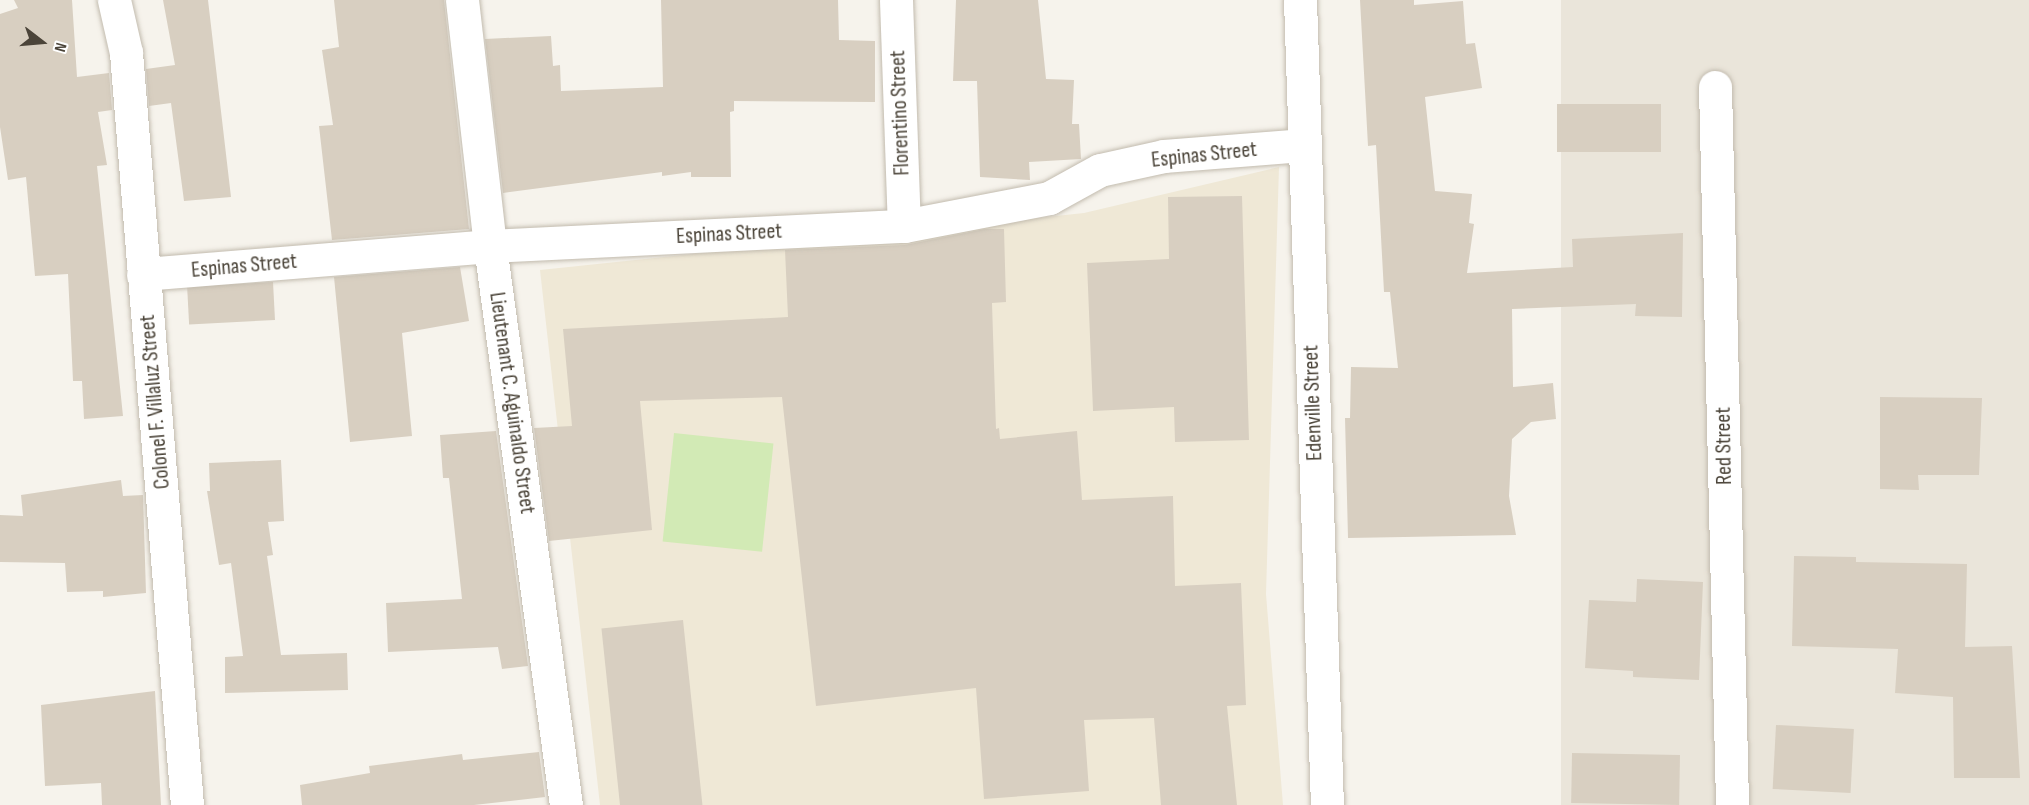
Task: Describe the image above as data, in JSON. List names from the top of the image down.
{
  "streets": {
    "street": [
      "Florentino Street",
      "Espinas Street",
      "Colonel F. Villaluz Street",
      "Lieutenant C. Aguinaldo Street",
      "Edenville Street",
      "Red Street"
    ]
  },
  "crossings": [
    ["Florentino Street", "Espinas Street"],
    ["Espinas Street", "Colonel F. Villaluz Street"],
    ["Espinas Street", "Lieutenant C. Aguinaldo Street"],
    ["Espinas Street", "Edenville Street"]
  ],
  "north": "right"
}
